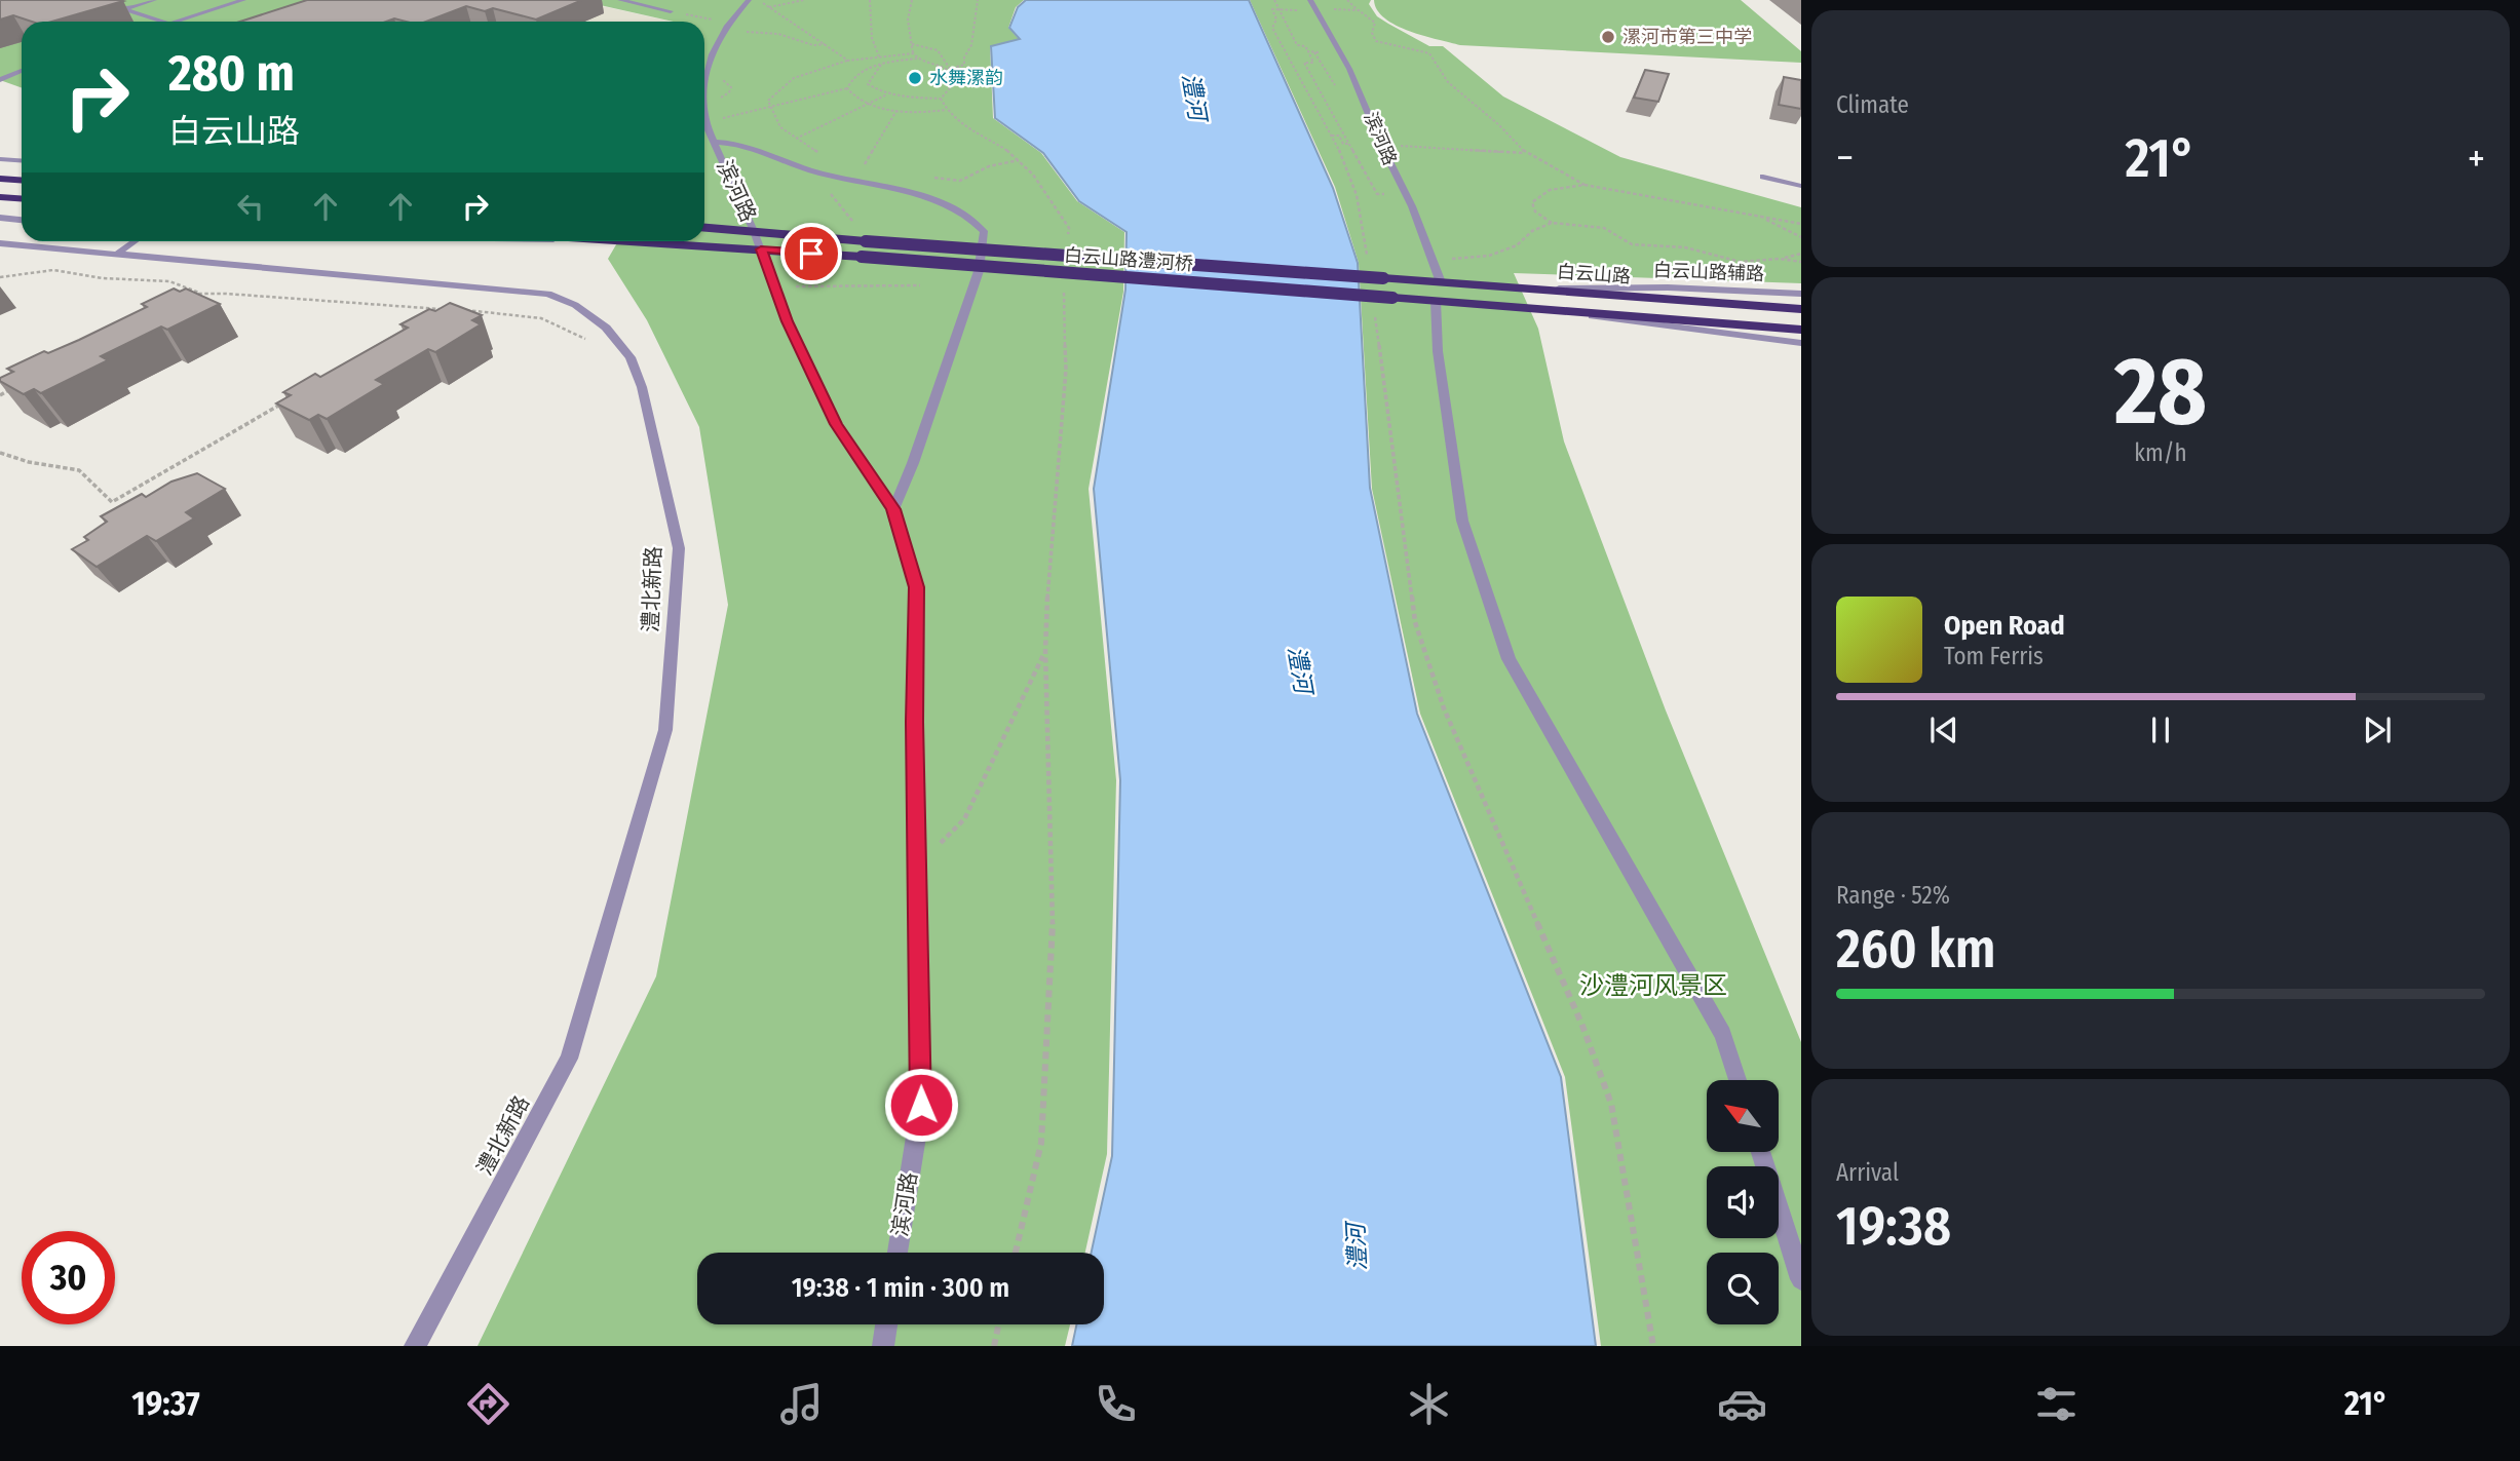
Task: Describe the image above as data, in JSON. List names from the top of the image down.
{
  "streets": {
    "highway": ["白云山路澧河桥", "白云山路"],
    "street": ["滨河路", "白云山路辅路", "澧北新路"]
  },
  "crossings": [
    ["滨河路", "白云山路澧河桥"],
    ["滨河路", "白云山路"],
    ["白云山路澧河桥", "白云山路"],
    ["白云山路辅路", "白云山路"]
  ],
  "water": ["澧河"],
  "parks": ["沙澧河风景区"],
  "places": ["漯河市第三中学", "水舞漯韵"],
  "north": "top left",
  "page": {
    "tile": [
      "Climate",
      ["28", "km/h"],
      ["Range · 52%", "260 km"],
      ["Arrival", "19:38"]
    ],
    "turn": ["280 m", "白云山路"],
    "heat": ["−", "21°", "+"],
    "song": ["Open Road", "Tom Ferris"],
    "limit": "30",
    "trip": "19:38 · 1 min · 300 m",
    "tabs": ["19:37", "21°"]
  }
}
